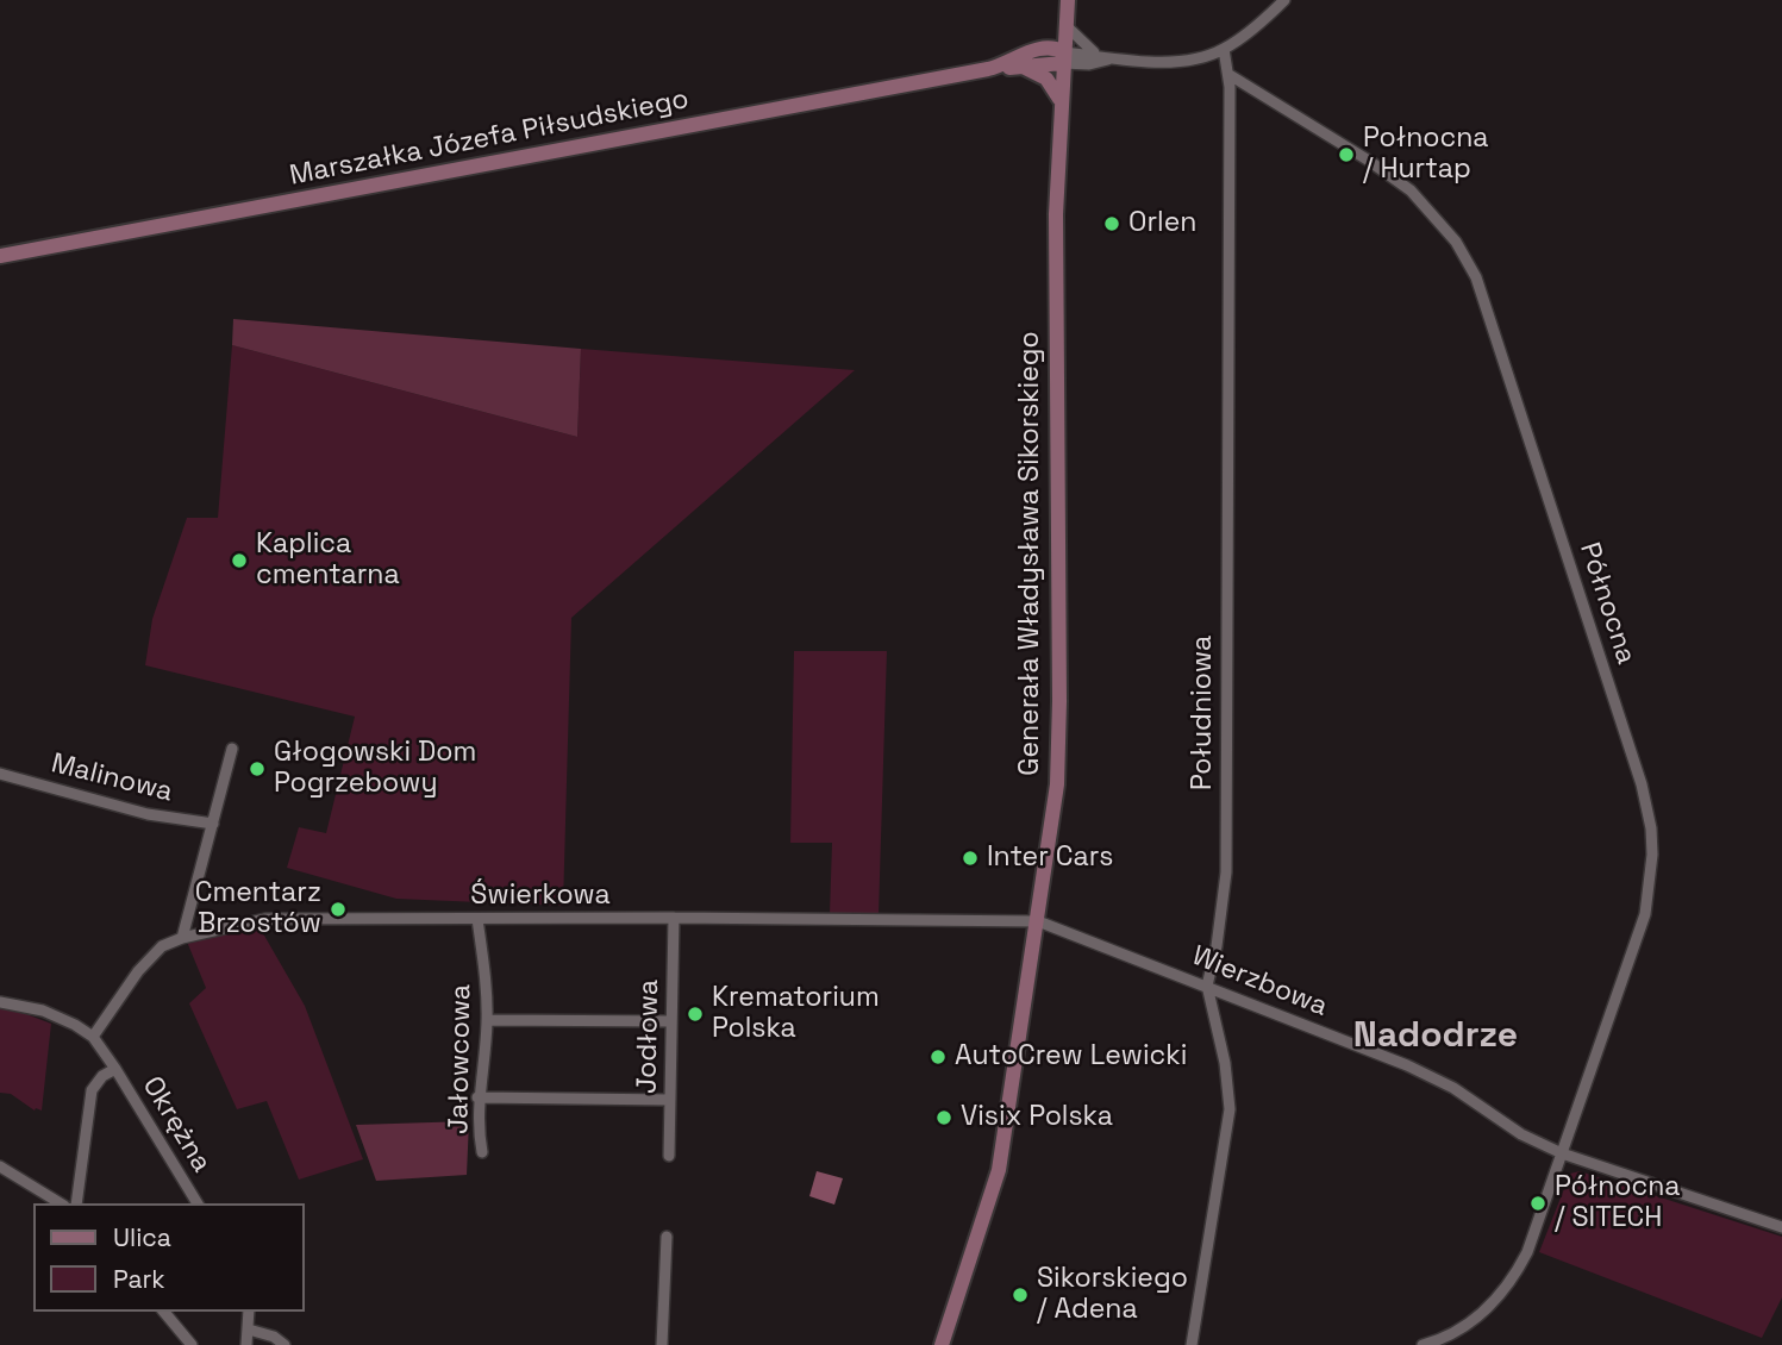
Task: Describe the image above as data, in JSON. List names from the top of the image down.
{
  "streets": {
    "street": [
      "Marszałka Józefa Piłsudskiego",
      "Generała Władysława Sikorskiego",
      "Północna",
      "Południowa",
      "Malinowa",
      "Świerkowa",
      "Wierzbowa",
      "Jodłowa",
      "Jałowcowa",
      "Okrężna"
    ]
  },
  "crossings": [
    ["Marszałka Józefa Piłsudskiego", "Generała Władysława Sikorskiego"],
    ["Generała Władysława Sikorskiego", "Świerkowa"],
    ["Generała Władysława Sikorskiego", "Wierzbowa"],
    ["Północna", "Południowa"],
    ["Północna", "Wierzbowa"],
    ["Południowa", "Wierzbowa"],
    ["Świerkowa", "Wierzbowa"],
    ["Świerkowa", "Jodłowa"],
    ["Świerkowa", "Jałowcowa"],
    ["Świerkowa", "Okrężna"]
  ],
  "districts": ["Nadodrze"],
  "places": [
    "Połnocna / Hurtap",
    "Orlen",
    "Kaplica cmentarna",
    "Głogowski Dom Pogrzebowy",
    "Inter Cars",
    "Cmentarz Brzostów",
    "Krematorium Polska",
    "AutoCrew Lewicki",
    "Visix Polska",
    "Północna / SITECH",
    "Sikorskiego / Adena"
  ],
  "legend": ["Ulica", "Park"]
}
